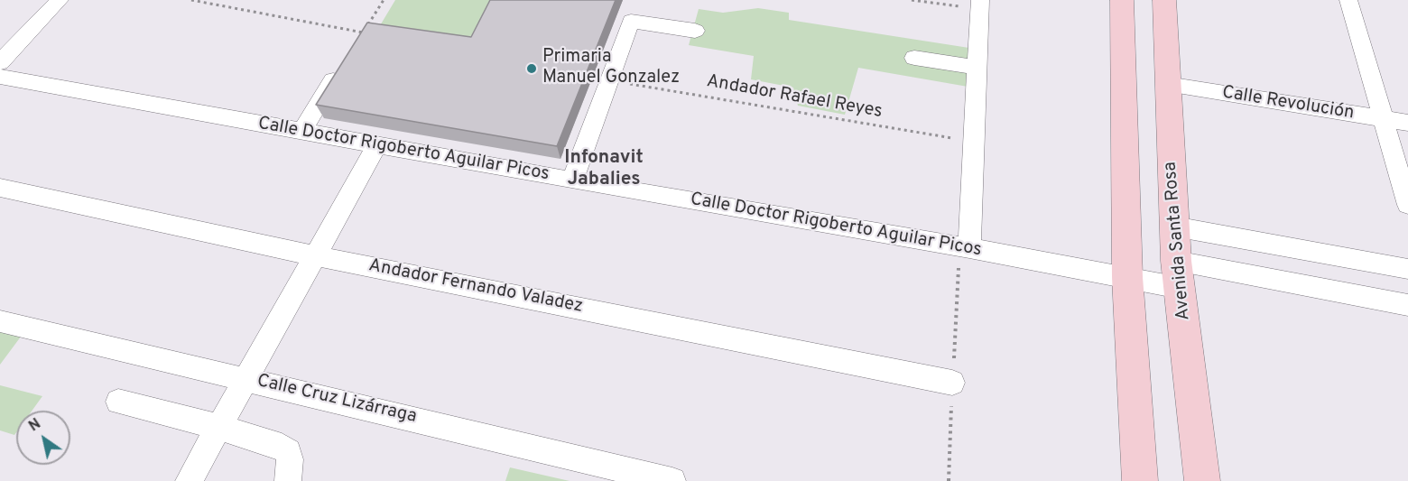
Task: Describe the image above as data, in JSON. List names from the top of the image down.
{
  "streets": {
    "main road": ["Avenida Santa Rosa"],
    "street": [
      "Calle Revolución",
      "Calle Doctor Rigoberto Aguilar Picos",
      "Andador Fernando Valadez",
      "Calle Cruz Lizárraga"
    ],
    "path": ["Andador Rafael Reyes"]
  },
  "crossings": [
    ["Calle Revolución", "Avenida Santa Rosa"],
    ["Calle Doctor Rigoberto Aguilar Picos", "Avenida Santa Rosa"]
  ],
  "districts": ["Infonavit Jabalies"],
  "places": ["Primaria Manuel Gonzalez"],
  "north": "top left"
}
